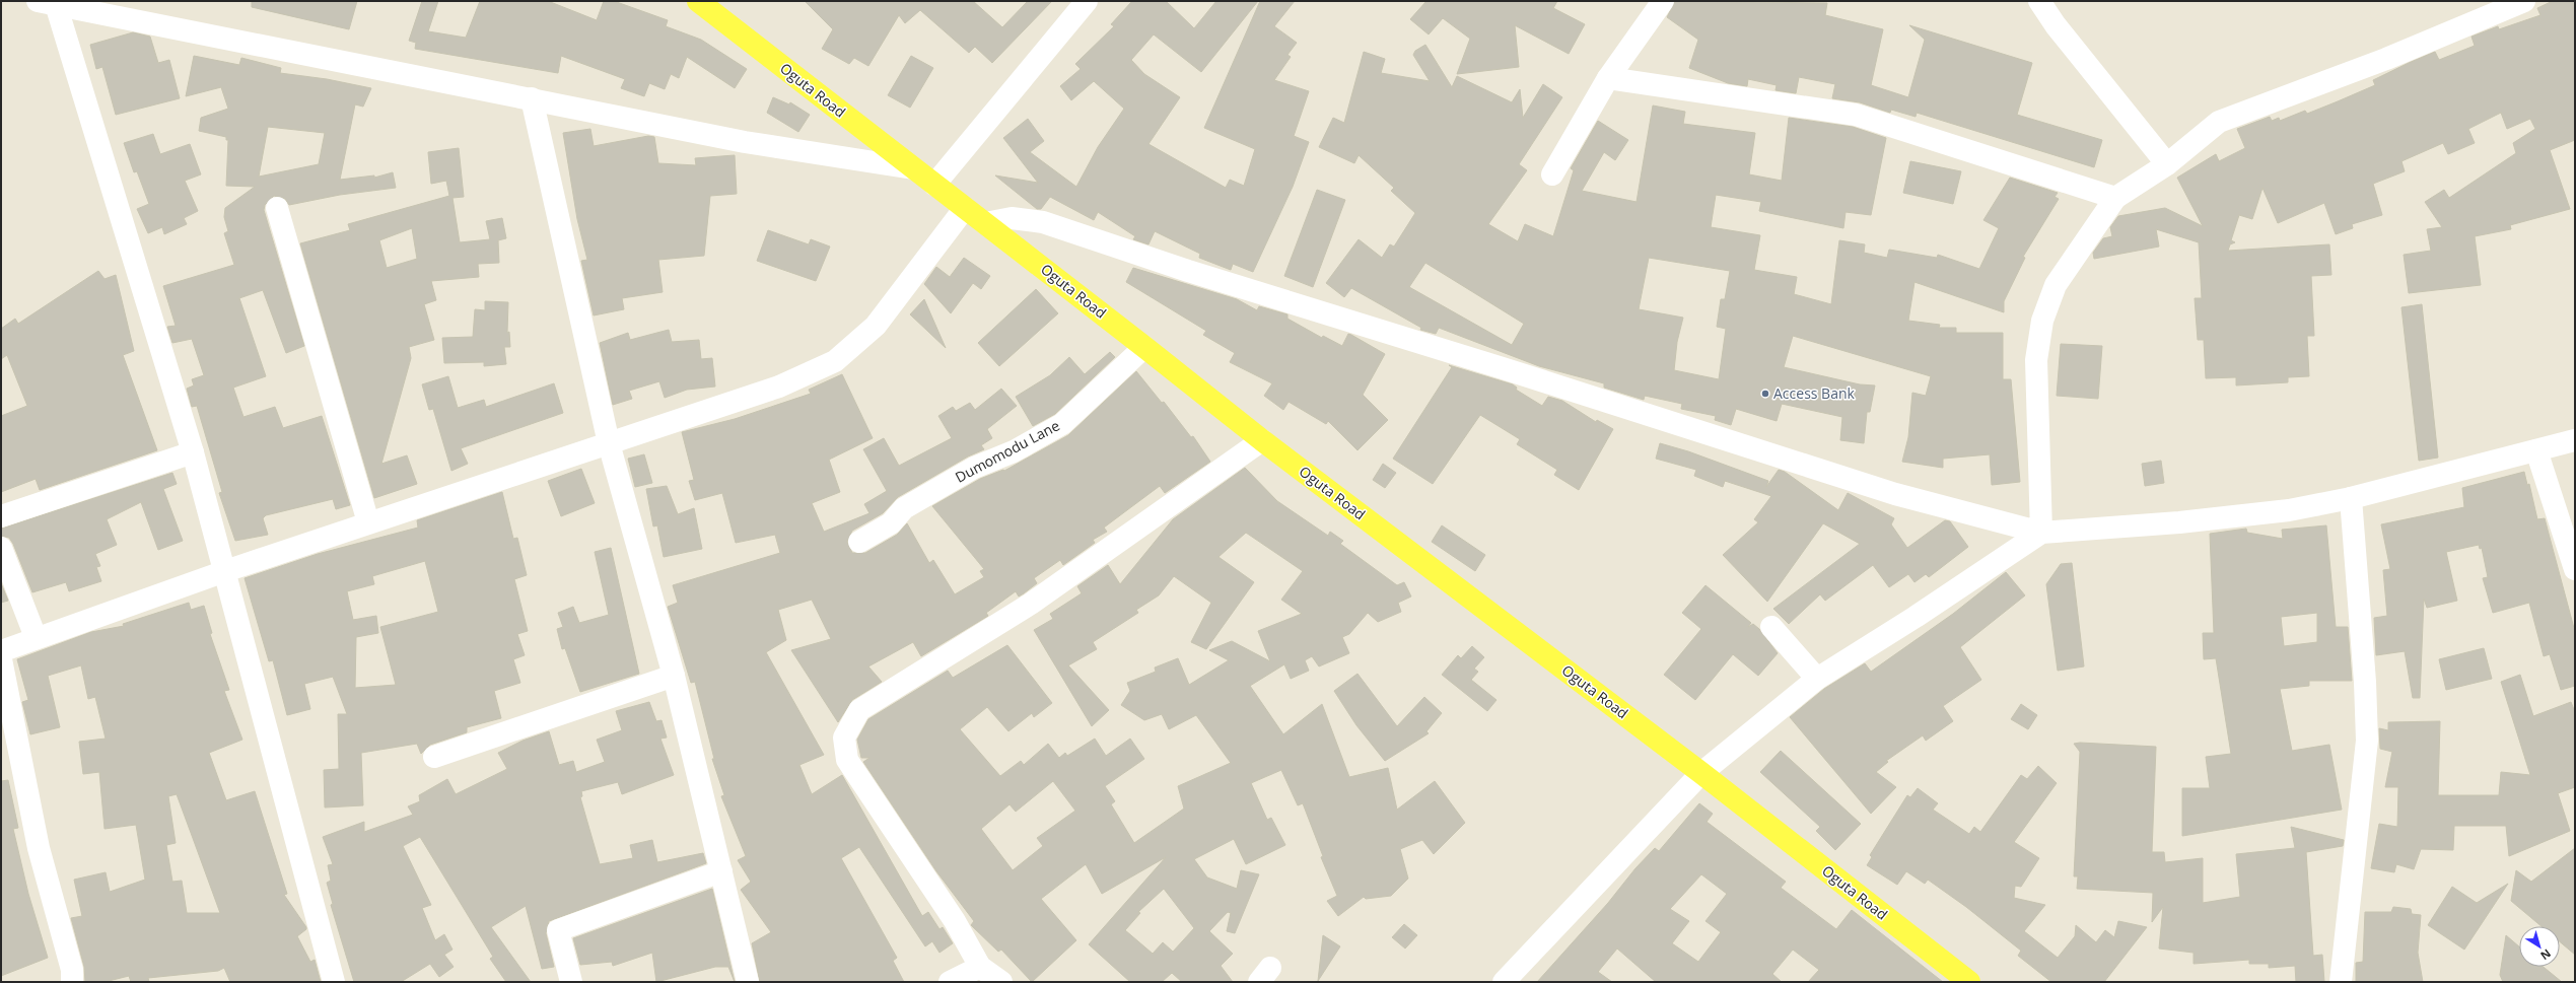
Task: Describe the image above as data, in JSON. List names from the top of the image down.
{
  "streets": {
    "main road": ["Oguta Road"],
    "street": ["Dumomodu Lane"]
  },
  "crossings": [
    ["Oguta Road", "Dumomodu Lane"]
  ],
  "places": ["Access Bank"],
  "north": "bottom right"
}
